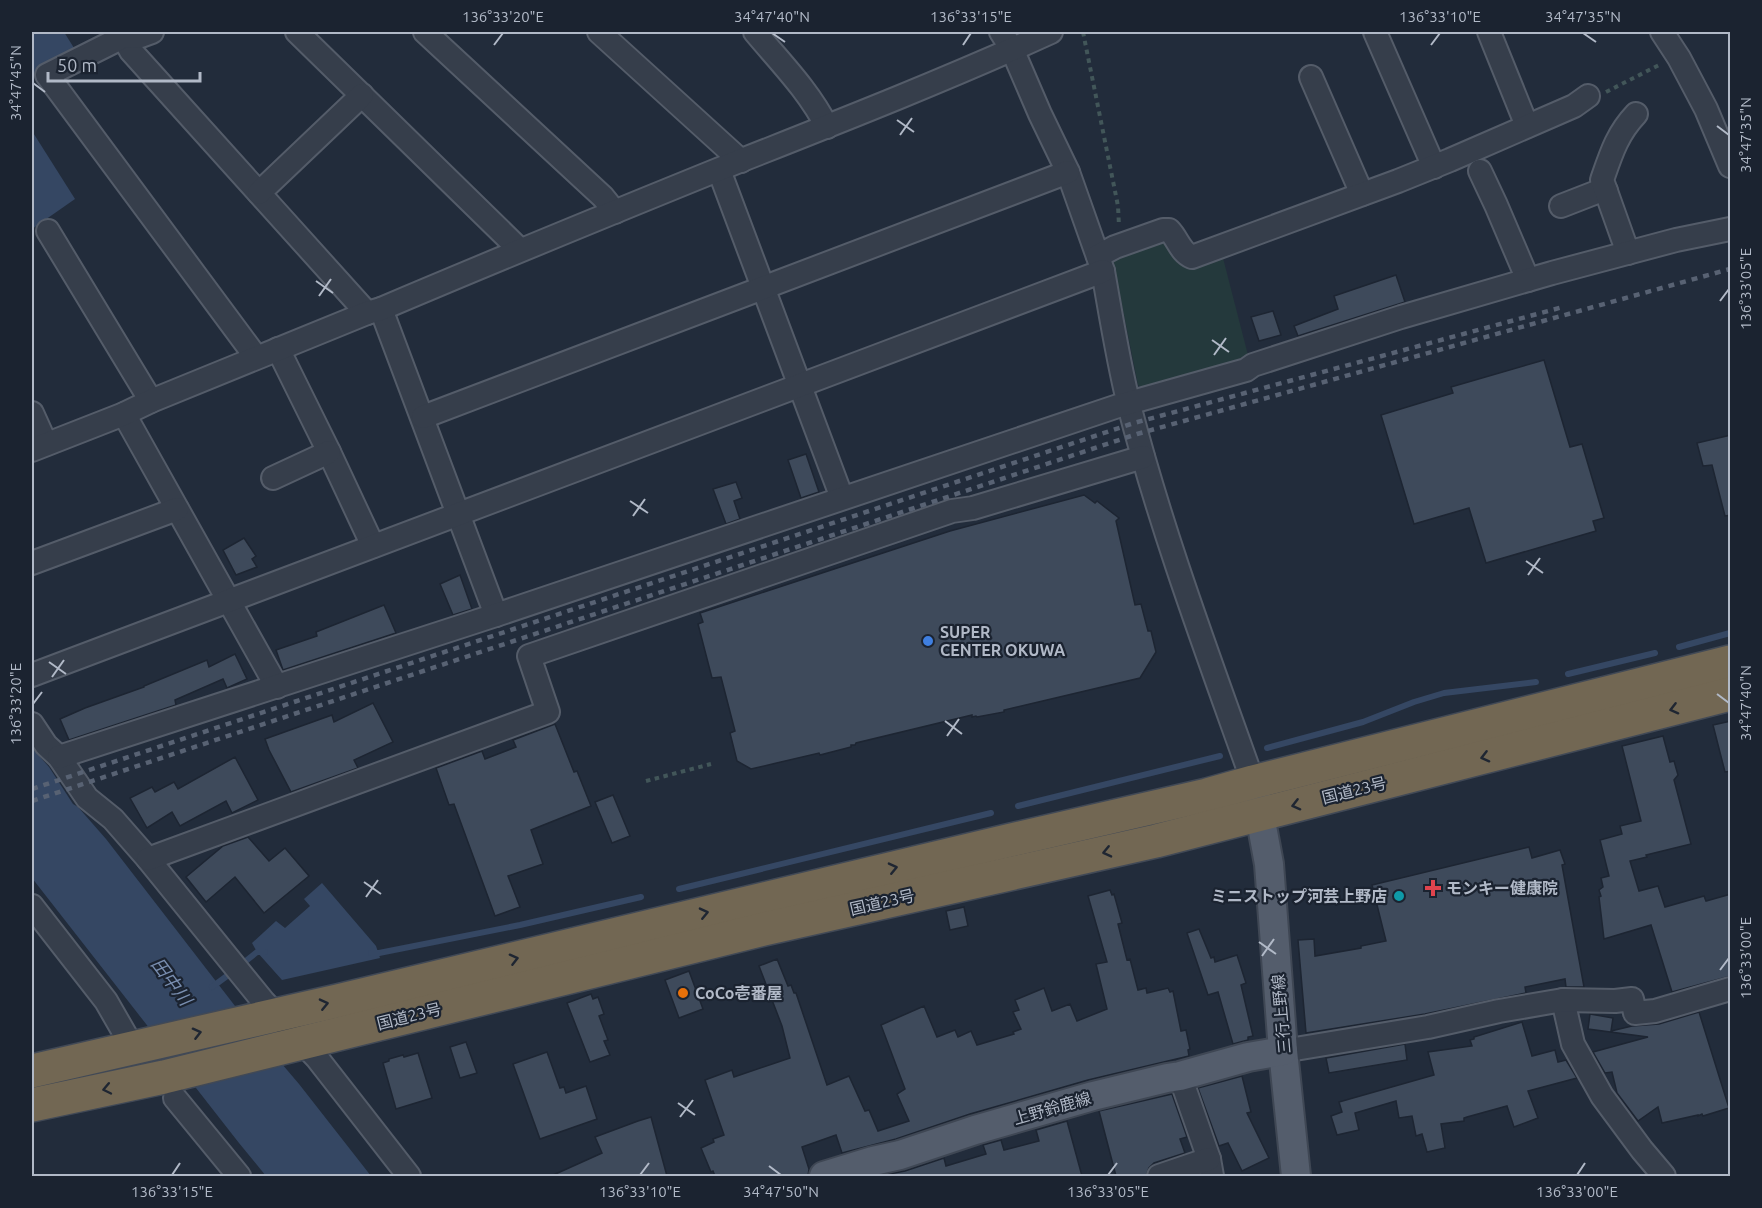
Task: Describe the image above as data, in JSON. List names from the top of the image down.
{
  "streets": {
    "highway": ["国道23号"],
    "main road": ["三行上野線", "上野鈴鹿線"]
  },
  "crossings": [
    ["国道23号", "三行上野線"],
    ["三行上野線", "上野鈴鹿線"]
  ],
  "water": ["田中川"],
  "places": {
    "other": ["SUPER CENTER OKUWA", "ミニストップ河芸上野店", "CoCo壱番屋"],
    "health": ["モンキー健康院"]
  },
  "scale_bar": "50 m",
  "coordinates": [
    "136°33'20\"E",
    "34°47'40\"N",
    "136°33'15\"E",
    "136°33'10\"E",
    "34°47'35\"N",
    "34°47'45\"N",
    "136°33'05\"E",
    "136°33'00\"E",
    "34°47'50\"N"
  ]
}
